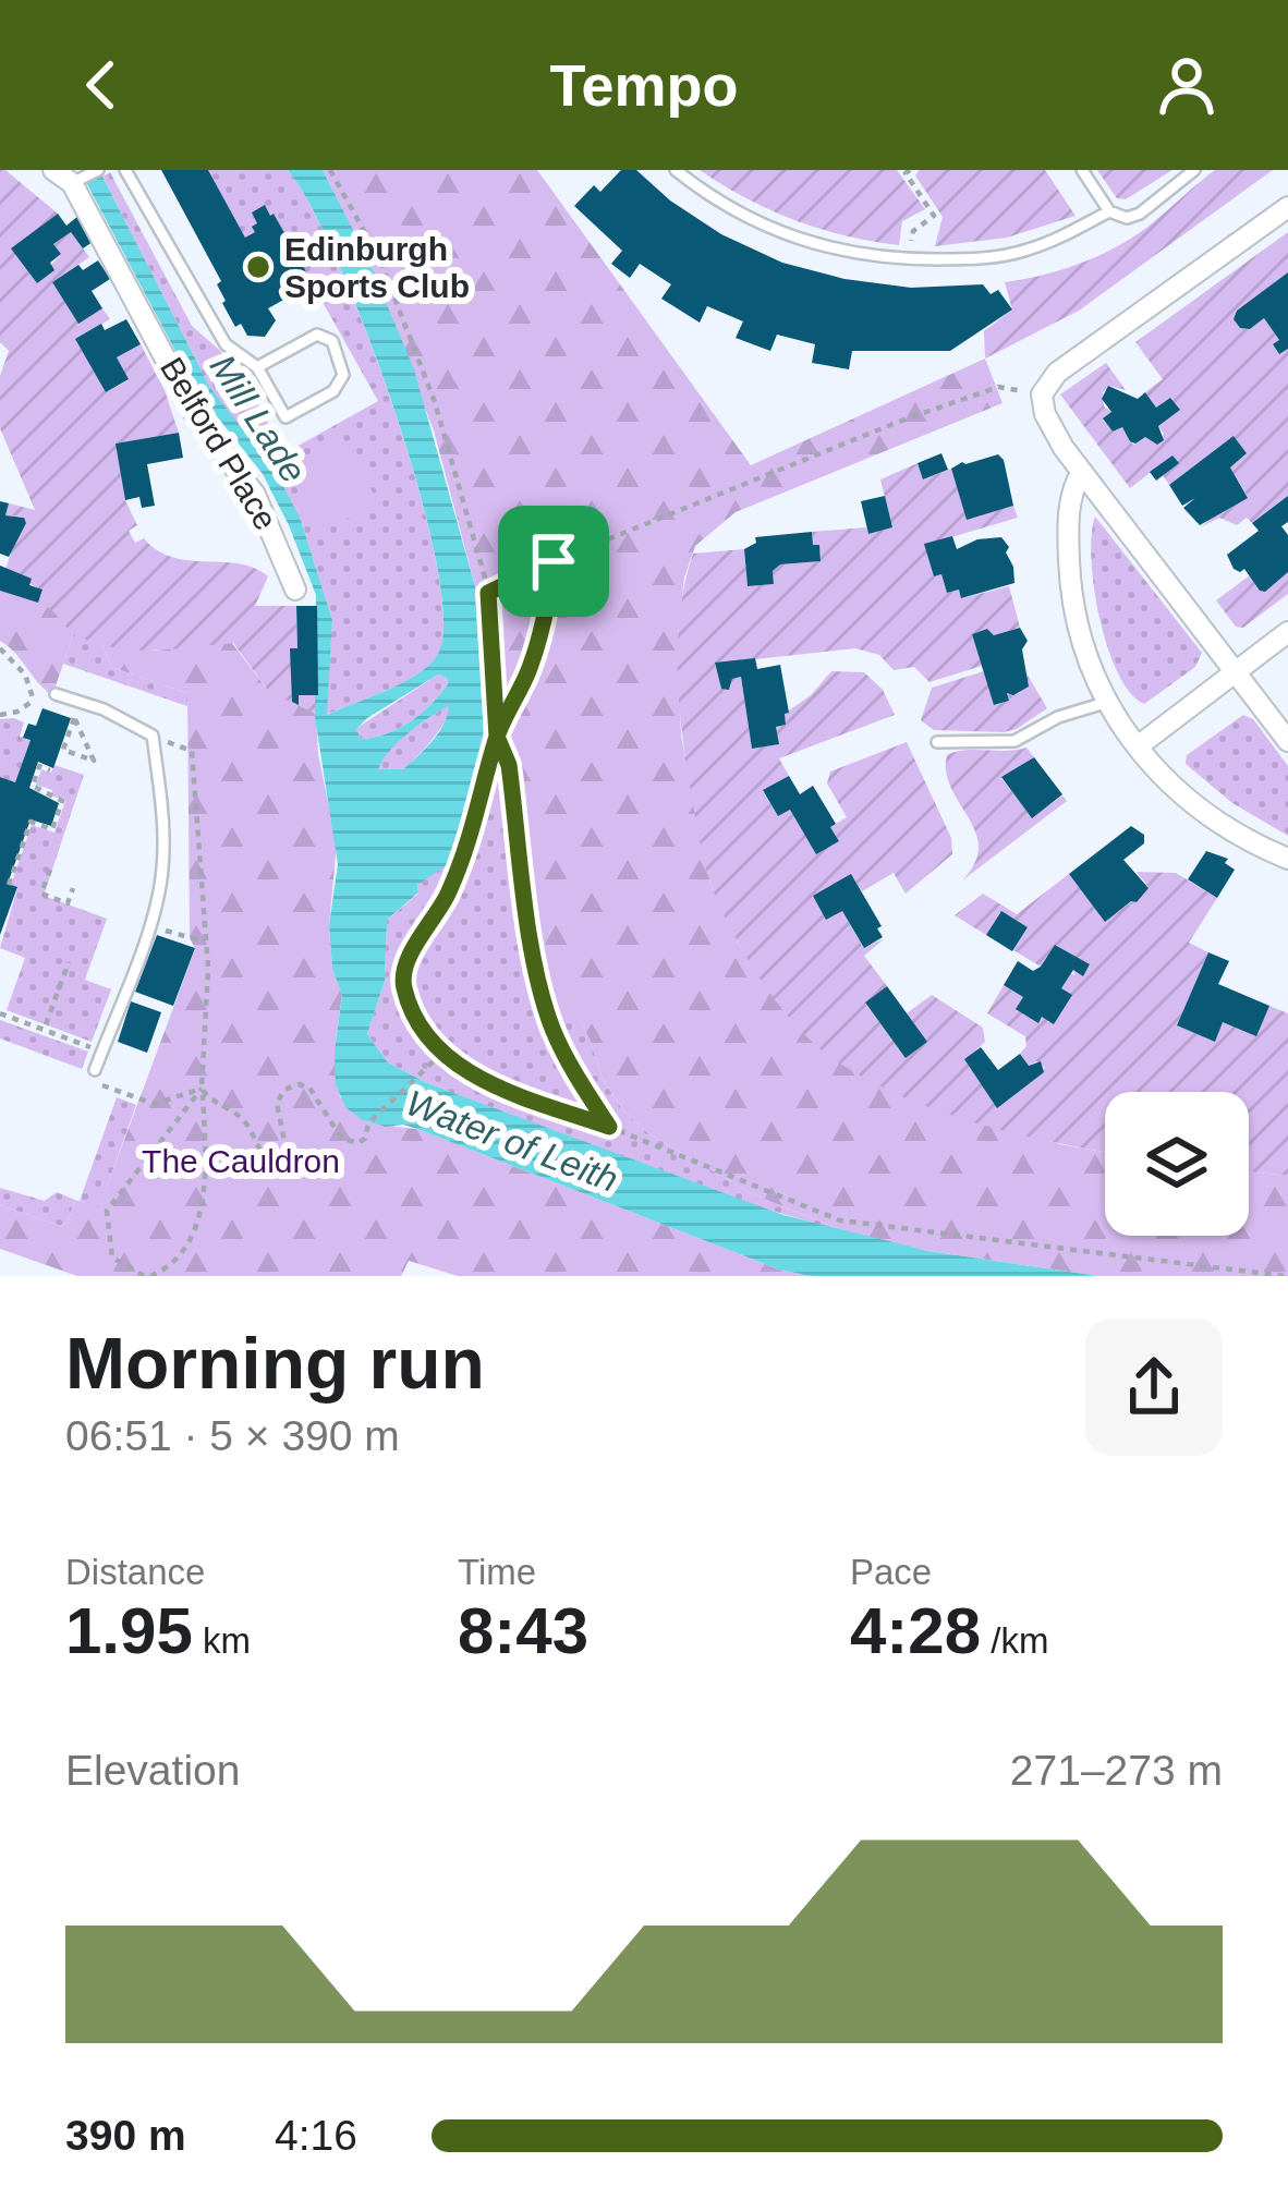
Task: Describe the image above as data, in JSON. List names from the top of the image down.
{
  "streets": {
    "street": ["Belford Place"]
  },
  "water": ["Mill Lade", "Water of Leith"],
  "parks": ["The Cauldron"],
  "places": ["Edinburgh Sports Club"],
  "page": {
    "header": "Tempo",
    "heading": ["Morning run", "06:51 · 5 × 390 m"],
    "stats": [
      ["Distance", "1.95 km"],
      ["Time", "8:43"],
      ["Pace", "4:28 /km"]
    ],
    "chart": ["Elevation", "271–273 m"],
    "list": [
      {
        "name": "390 m",
        "note": "4:16"
      }
    ]
  }
}
